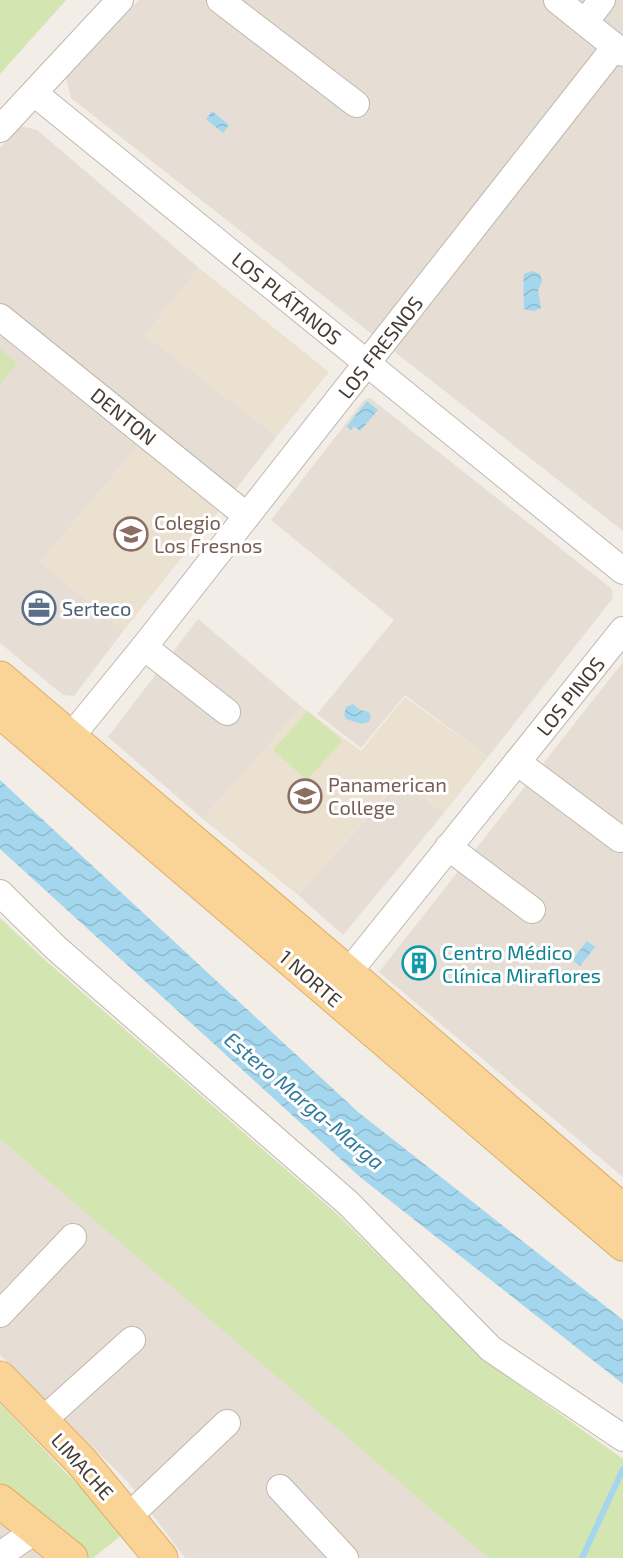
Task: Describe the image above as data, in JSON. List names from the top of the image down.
{
  "streets": {
    "main road": ["1 NORTE", "LIMACHE"],
    "street": [
      "LOS PLÁTANOS",
      "LOS FRESNOS",
      "DENTON",
      "LOS PINOS"
    ]
  },
  "crossings": [
    ["LOS PLÁTANOS", "LOS FRESNOS"],
    ["LOS FRESNOS", "DENTON"],
    ["LOS FRESNOS", "1 NORTE"],
    ["LOS PINOS", "1 NORTE"]
  ],
  "water": ["Estero Marga-Marga"],
  "places": {
    "school or university": ["Colegio Los Fresnos", "Panamerican College"],
    "office": ["Serteco"],
    "building": ["Centro Médico Clínica Miraflores"]
  }
}
